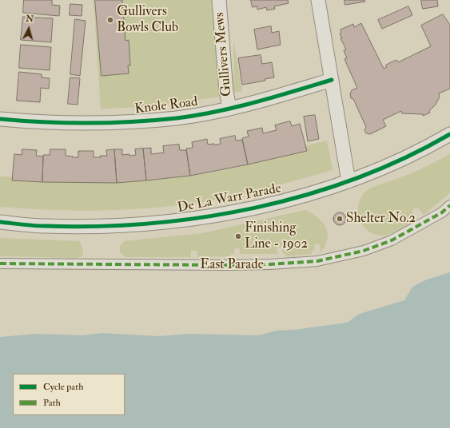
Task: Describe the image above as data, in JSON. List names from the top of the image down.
{
  "streets": {
    "street": [
      "Gullivers Mews",
      "Knole Road",
      "De La Warr Parade",
      "East Parade"
    ]
  },
  "crossings": [
    ["Gullivers Mews", "Knole Road"]
  ],
  "places": ["Gullivers Bowls Club", "Shelter No.2", "Finishing Line - 1902"],
  "legend": ["Cycle path", "Path"],
  "north": "top"
}
